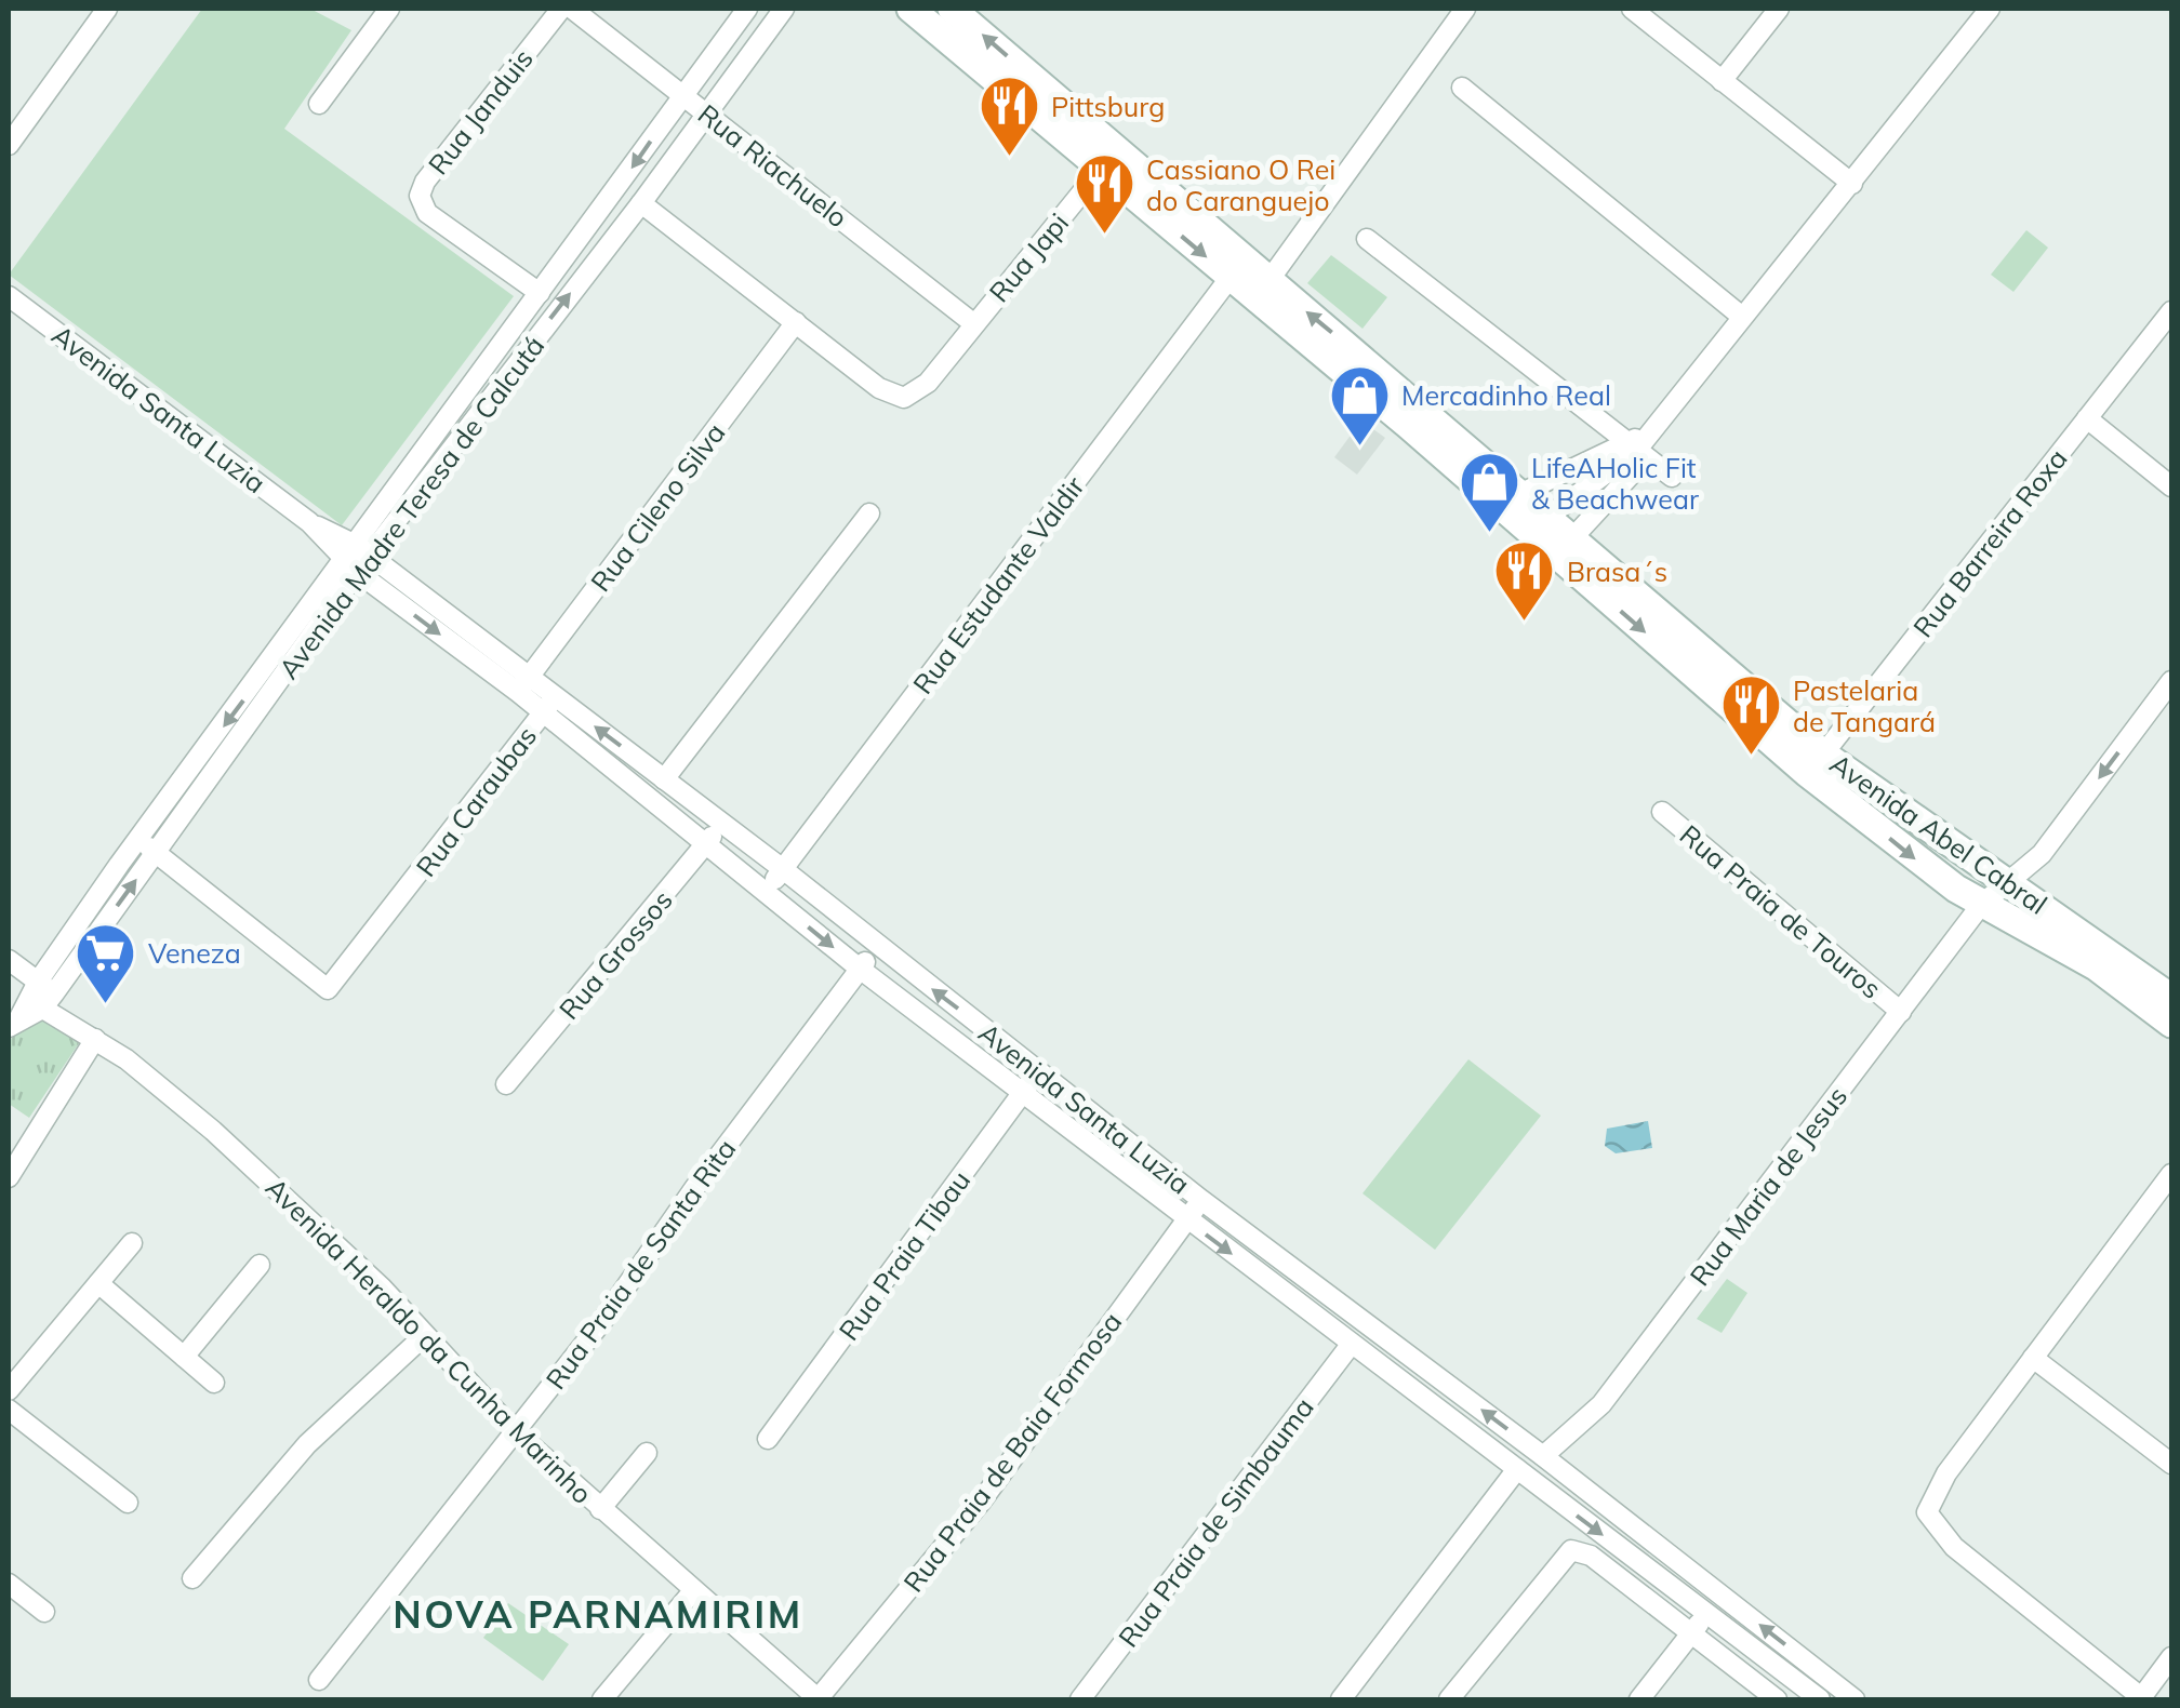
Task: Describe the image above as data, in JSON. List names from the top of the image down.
{
  "streets": {
    "main road": ["Avenida Abel Cabral"],
    "street": [
      "Rua Janduis",
      "Rua Riachuelo",
      "Rua Japi",
      "Avenida Santa Luzia",
      "Avenida Madre Teresa de Calcutá",
      "Rua Cileno Silva",
      "Rua Barreira Roxa",
      "Rua Estudante Valdir",
      "Rua Caraubas",
      "Rua Praia de Touros",
      "Rua Grossos",
      "Rua Maria de Jesus",
      "Rua Praia Tibau",
      "Rua Praia de Santa Rita",
      "Avenida Heraldo da Cunha Marinho",
      "Rua Praia de Baia Formosa",
      "Rua Praia de Simbauma"
    ]
  },
  "crossings": [
    ["Rua Janduis", "Avenida Madre Teresa de Calcutá"],
    ["Rua Riachuelo", "Rua Japi"],
    ["Rua Riachuelo", "Avenida Madre Teresa de Calcutá"],
    ["Rua Japi", "Avenida Madre Teresa de Calcutá"],
    ["Rua Japi", "Rua Cileno Silva"],
    ["Rua Japi", "Avenida Abel Cabral"],
    ["Avenida Santa Luzia", "Avenida Madre Teresa de Calcutá"],
    ["Avenida Santa Luzia", "Rua Cileno Silva"],
    ["Avenida Santa Luzia", "Rua Estudante Valdir"],
    ["Avenida Santa Luzia", "Rua Caraubas"],
    ["Avenida Santa Luzia", "Rua Grossos"],
    ["Avenida Santa Luzia", "Rua Maria de Jesus"],
    ["Avenida Santa Luzia", "Rua Praia Tibau"],
    ["Avenida Santa Luzia", "Rua Praia de Santa Rita"],
    ["Avenida Santa Luzia", "Rua Praia de Baia Formosa"],
    ["Avenida Santa Luzia", "Rua Praia de Simbauma"],
    ["Avenida Madre Teresa de Calcutá", "Rua Caraubas"],
    ["Avenida Madre Teresa de Calcutá", "Avenida Heraldo da Cunha Marinho"],
    ["Rua Barreira Roxa", "Avenida Abel Cabral"],
    ["Rua Estudante Valdir", "Avenida Abel Cabral"],
    ["Avenida Abel Cabral", "Rua Maria de Jesus"],
    ["Rua Praia de Touros", "Rua Maria de Jesus"],
    ["Rua Praia de Santa Rita", "Avenida Heraldo da Cunha Marinho"],
    ["Avenida Heraldo da Cunha Marinho", "Rua Praia de Baia Formosa"]
  ],
  "districts": ["NOVA PARNAMIRIM"],
  "places": {
    "restaurant": [
      "Pittsburg",
      "Cassiano O Rei do Caranguejo",
      "Brasa´s",
      "Pastelaria de Tangará"
    ],
    "shop": ["Mercadinho Real", "LifeAHolic Fit & Beachwear"],
    "supermarket": ["Veneza"]
  }
}
